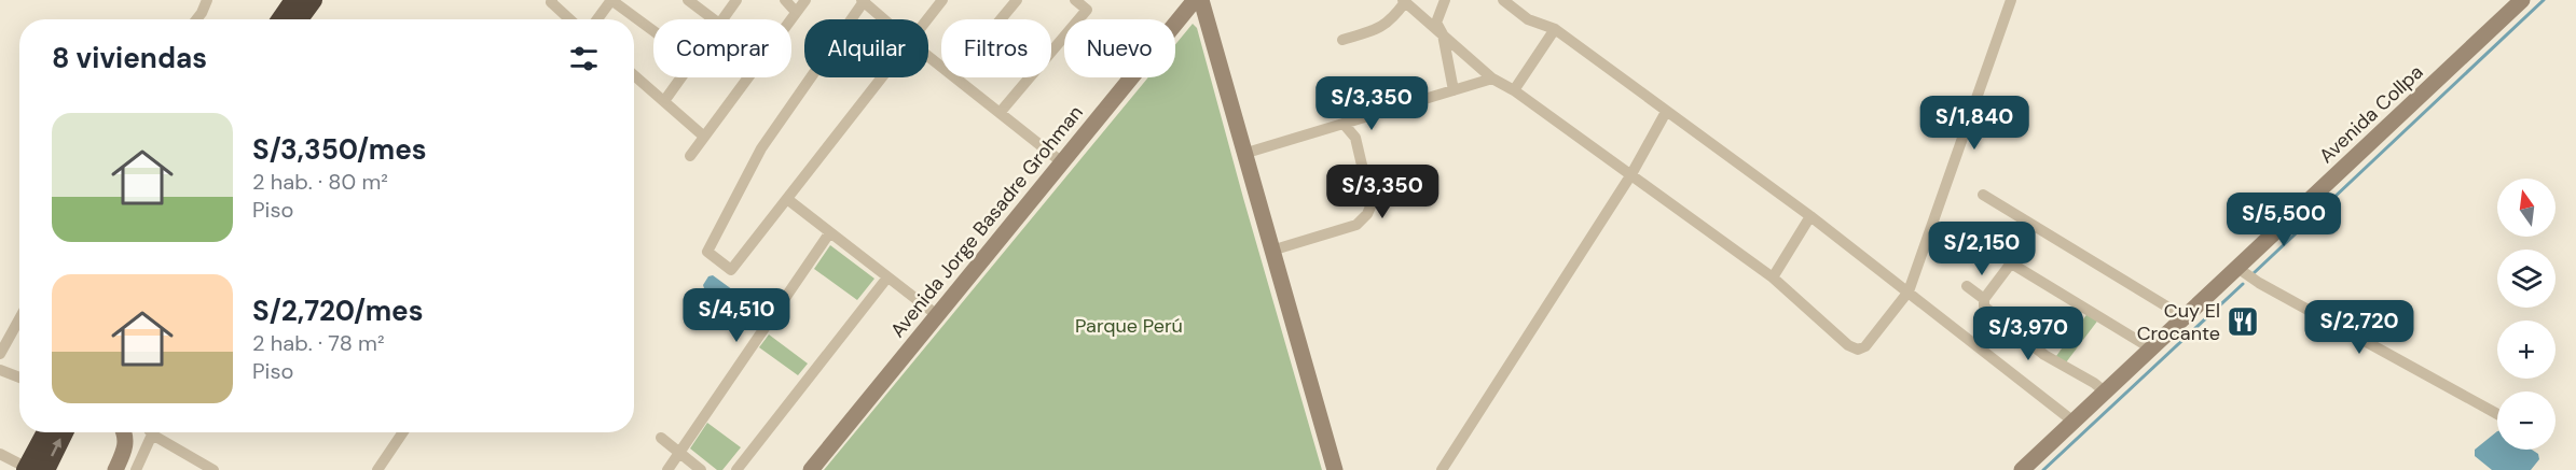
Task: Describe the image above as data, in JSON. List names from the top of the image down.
{
  "streets": {
    "main road": ["Avenida Collpa", "Avenida Jorge Basadre Grohman"]
  },
  "parks": ["Parque Perú"],
  "places": {
    "restaurant": ["Cuy El Crocante"]
  },
  "north": "top",
  "page": {
    "chip": [
      "Comprar",
      "Alquilar",
      "Filtros",
      "Nuevo"
    ],
    "heading": "8 viviendas",
    "price": [
      "S/3,350",
      "S/1,840",
      "S/3,350",
      "S/5,500",
      "S/2,150",
      "S/4,510",
      "S/2,720",
      "S/3,970"
    ],
    "list": [
      {
        "name": "S/3,350/mes",
        "note": "2 hab. · 80 m² · Piso"
      },
      {
        "name": "S/2,720/mes",
        "note": "2 hab. · 78 m² · Piso"
      }
    ],
    "map_buttons": ["+", "−"]
  }
}
